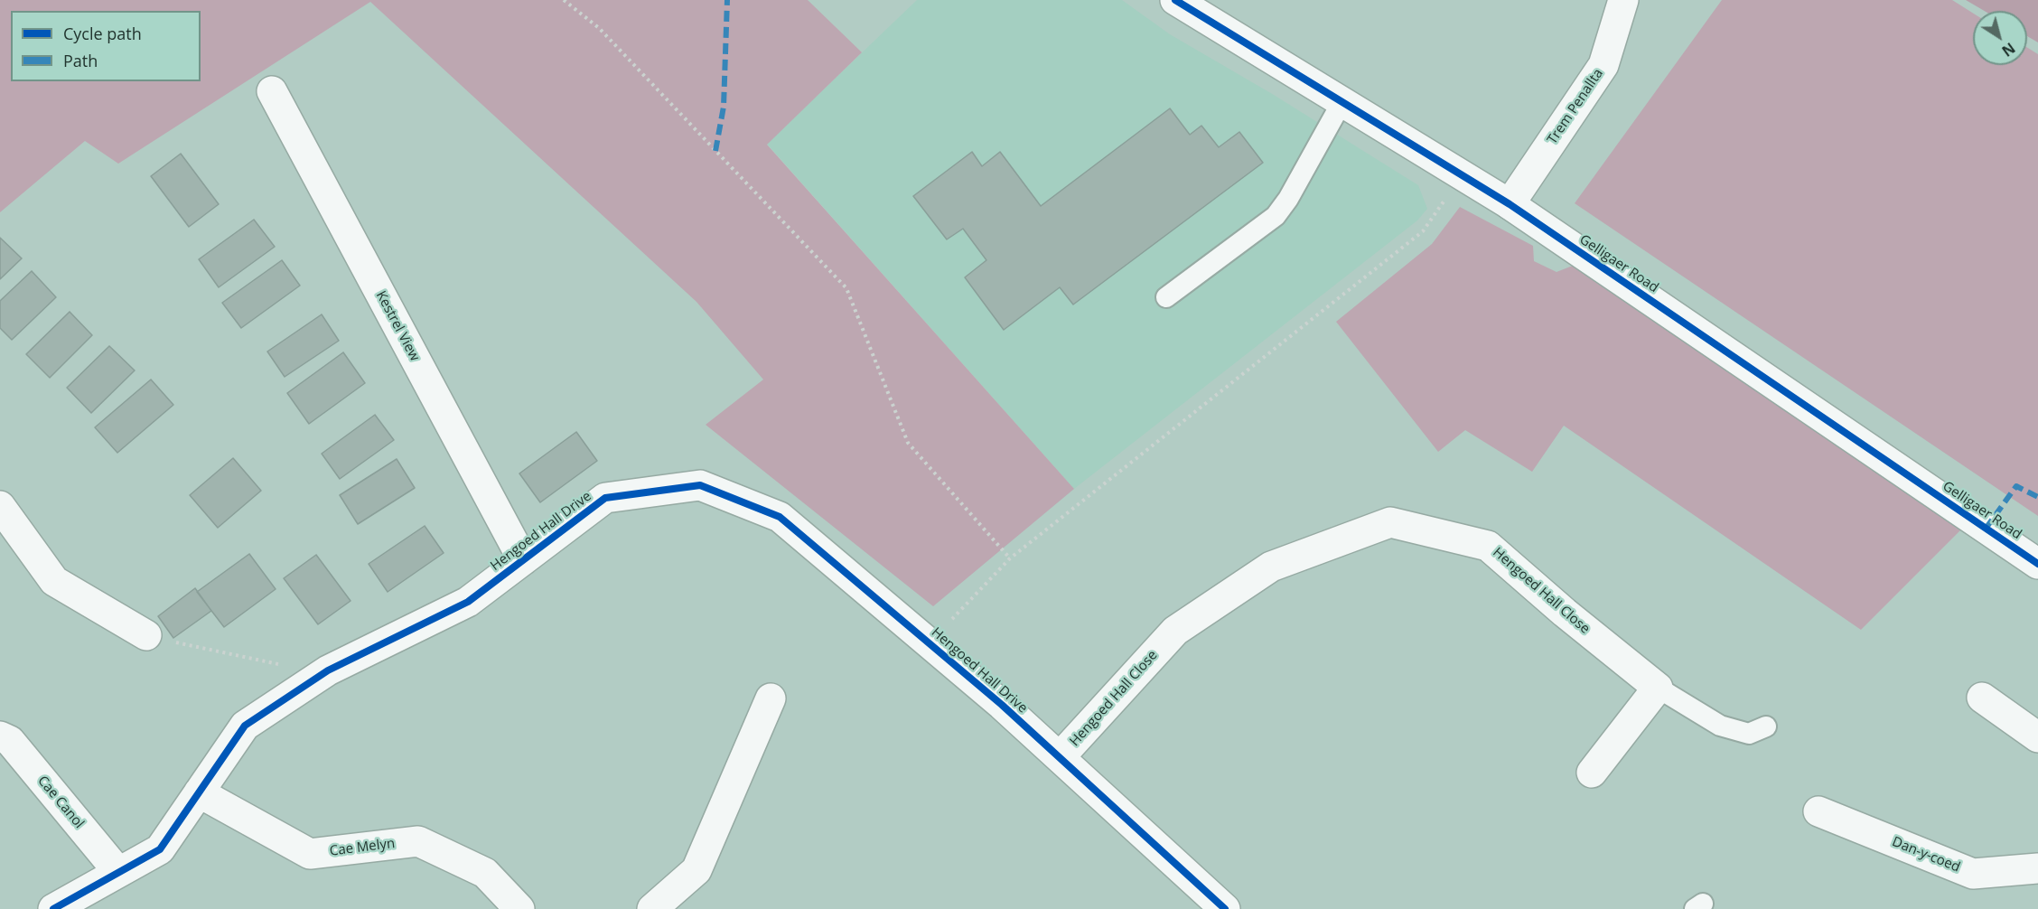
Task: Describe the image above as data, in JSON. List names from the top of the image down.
{
  "streets": {
    "street": [
      "Trem Penallta",
      "Gelligaer Road",
      "Kestrel View",
      "Hengoed Hall Drive",
      "Hengoed Hall Close",
      "Cae Canol",
      "Cae Melyn",
      "Dan-y-coed"
    ]
  },
  "crossings": [
    ["Trem Penallta", "Gelligaer Road"],
    ["Kestrel View", "Hengoed Hall Drive"],
    ["Hengoed Hall Drive", "Hengoed Hall Close"],
    ["Hengoed Hall Drive", "Cae Canol"],
    ["Hengoed Hall Drive", "Cae Melyn"]
  ],
  "legend": ["Cycle path", "Path"],
  "north": "bottom right"
}
